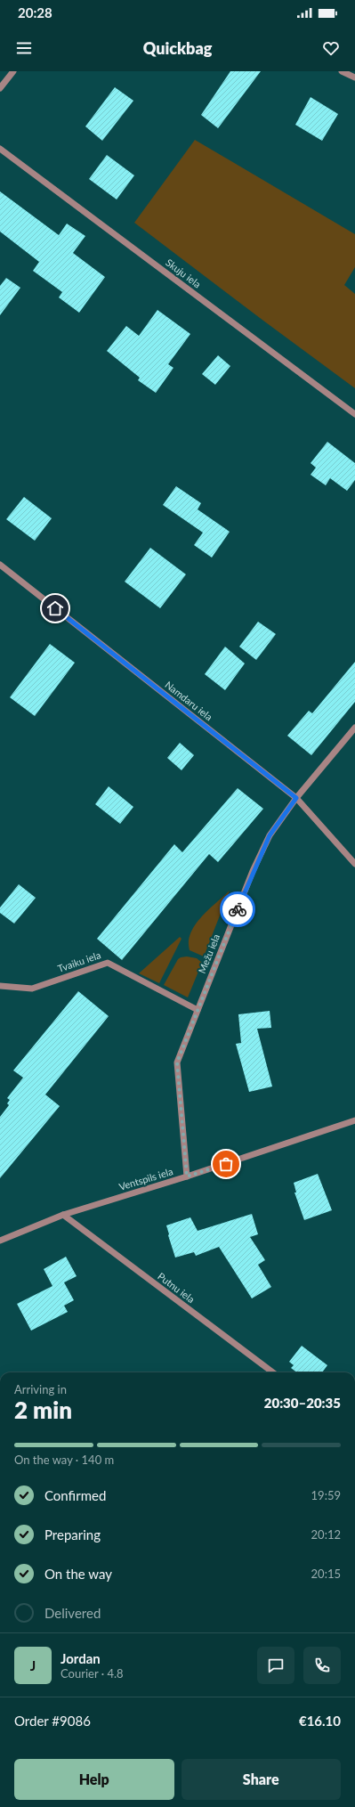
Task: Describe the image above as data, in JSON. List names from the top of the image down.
{
  "streets": {
    "street": [
      "Skuju iela",
      "Namdaru iela",
      "Mežu iela",
      "Tvaiku iela",
      "Ventspils iela",
      "Putnu iela"
    ]
  },
  "crossings": [
    ["Namdaru iela", "Mežu iela"],
    ["Mežu iela", "Tvaiku iela"],
    ["Mežu iela", "Ventspils iela"],
    ["Ventspils iela", "Putnu iela"]
  ],
  "page": {
    "status": "20:28",
    "header": "Quickbag",
    "heading": ["2 min", "Arriving in", "20:30–20:35"],
    "panel": [
      "Jordan",
      "Courier · 4.8",
      "Order #9086",
      "€16.10"
    ],
    "bar": "On the way · 140 m",
    "list": [
      ["Confirmed", "19:59"],
      ["Preparing", "20:12"],
      ["On the way", "20:15"],
      "Delivered"
    ],
    "round": "J",
    "buttons": ["Help", "Share"]
  }
}
